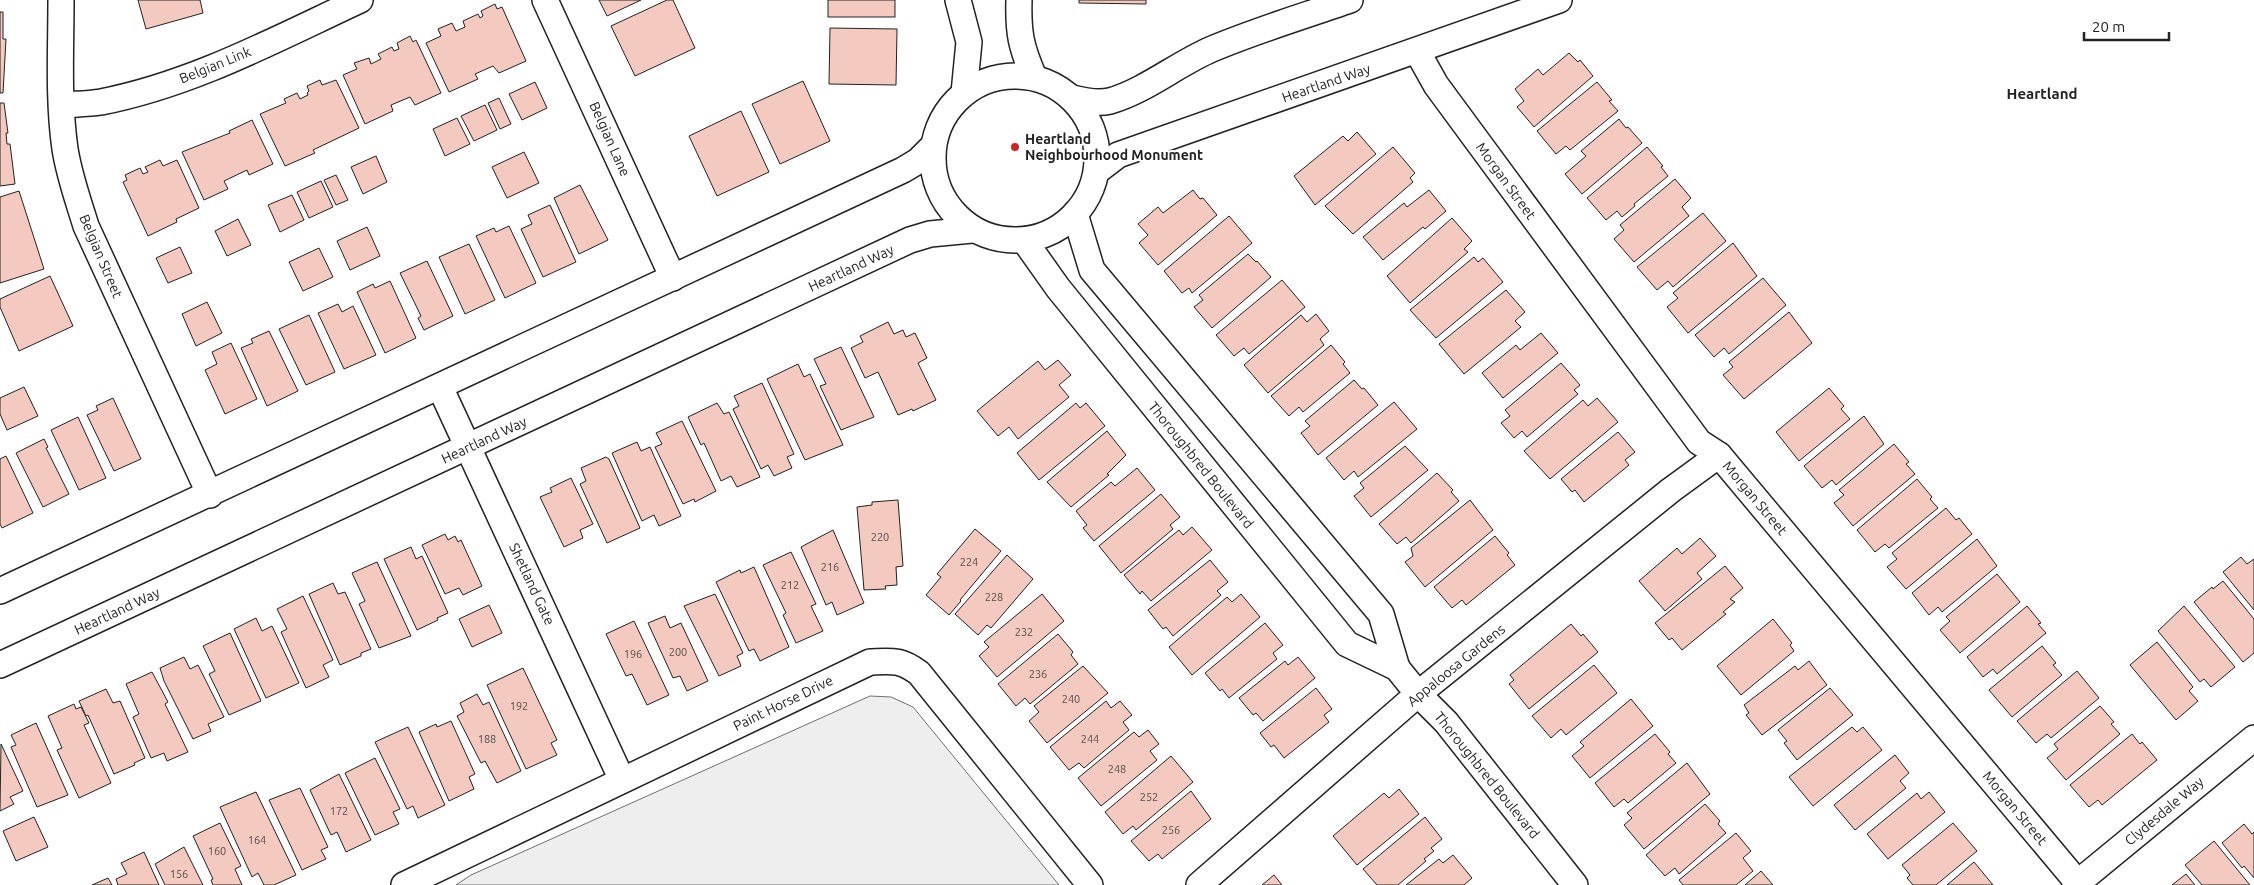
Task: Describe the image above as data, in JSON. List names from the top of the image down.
{
  "streets": {
    "street": [
      "Belgian Link",
      "Heartland Way",
      "Belgian Lane",
      "Morgan Street",
      "Belgian Street",
      "Thoroughbred Boulevard",
      "Shetland Gate",
      "Appaloosa Gardens",
      "Paint Horse Drive",
      "Clydesdale Way"
    ]
  },
  "crossings": [
    ["Belgian Link", "Belgian Street"],
    ["Heartland Way", "Morgan Street"],
    ["Heartland Way", "Thoroughbred Boulevard"],
    ["Heartland Way", "Shetland Gate"],
    ["Morgan Street", "Appaloosa Gardens"],
    ["Morgan Street", "Clydesdale Way"],
    ["Thoroughbred Boulevard", "Appaloosa Gardens"],
    ["Shetland Gate", "Paint Horse Drive"]
  ],
  "districts": ["Heartland"],
  "places": ["Heartland Neighbourhood Monument"],
  "house_numbers": [
    "220",
    "224",
    "216",
    "212",
    "228",
    "232",
    "200",
    "196",
    "236",
    "240",
    "192",
    "188",
    "244",
    "248",
    "252",
    "172",
    "256",
    "164",
    "160",
    "156"
  ],
  "scale_bar": "20 m"
}
